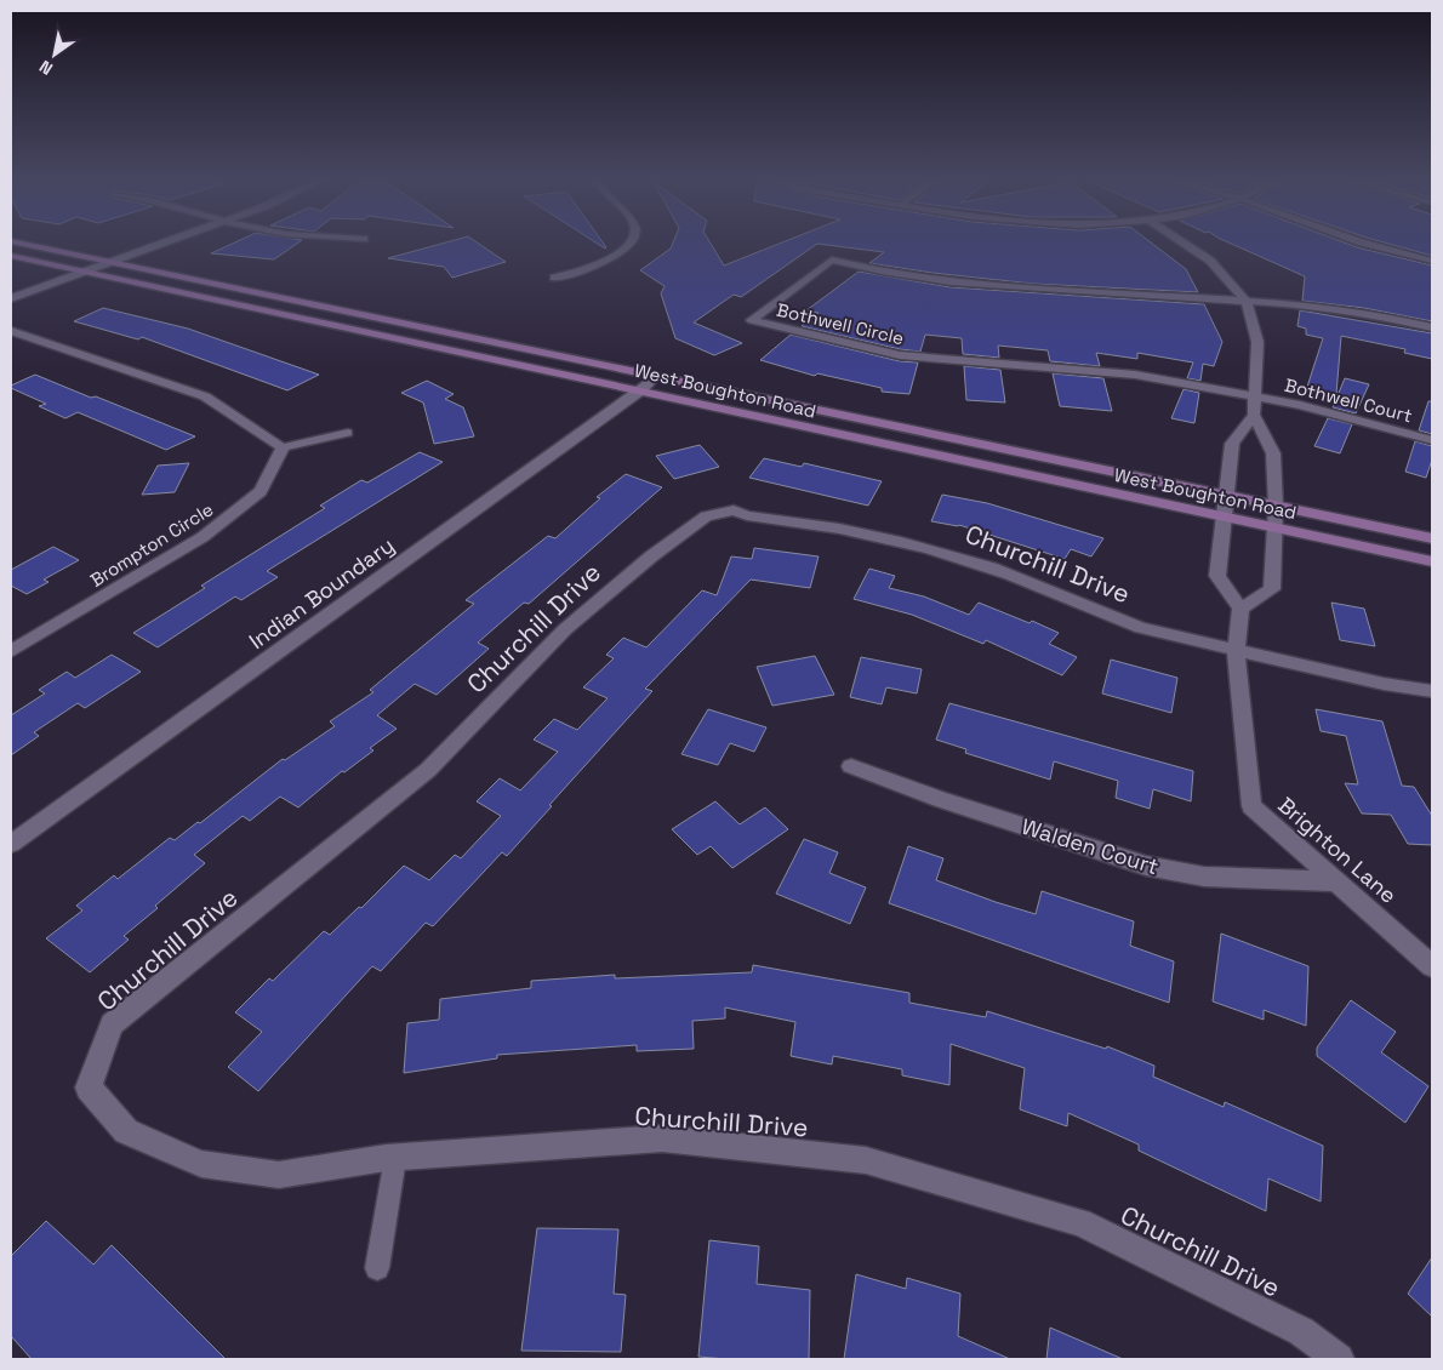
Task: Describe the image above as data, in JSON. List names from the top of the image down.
{
  "streets": {
    "main road": ["West Boughton Road"],
    "street": [
      "Bothwell Circle",
      "Bothwell Court",
      "Brompton Circle",
      "Churchill Drive",
      "Indian Boundary",
      "Walden Court",
      "Brighton Lane"
    ]
  },
  "crossings": [
    ["Bothwell Circle", "Bothwell Court"],
    ["West Boughton Road", "Indian Boundary"],
    ["Churchill Drive", "Brighton Lane"],
    ["Walden Court", "Brighton Lane"]
  ],
  "north": "bottom left"
}
